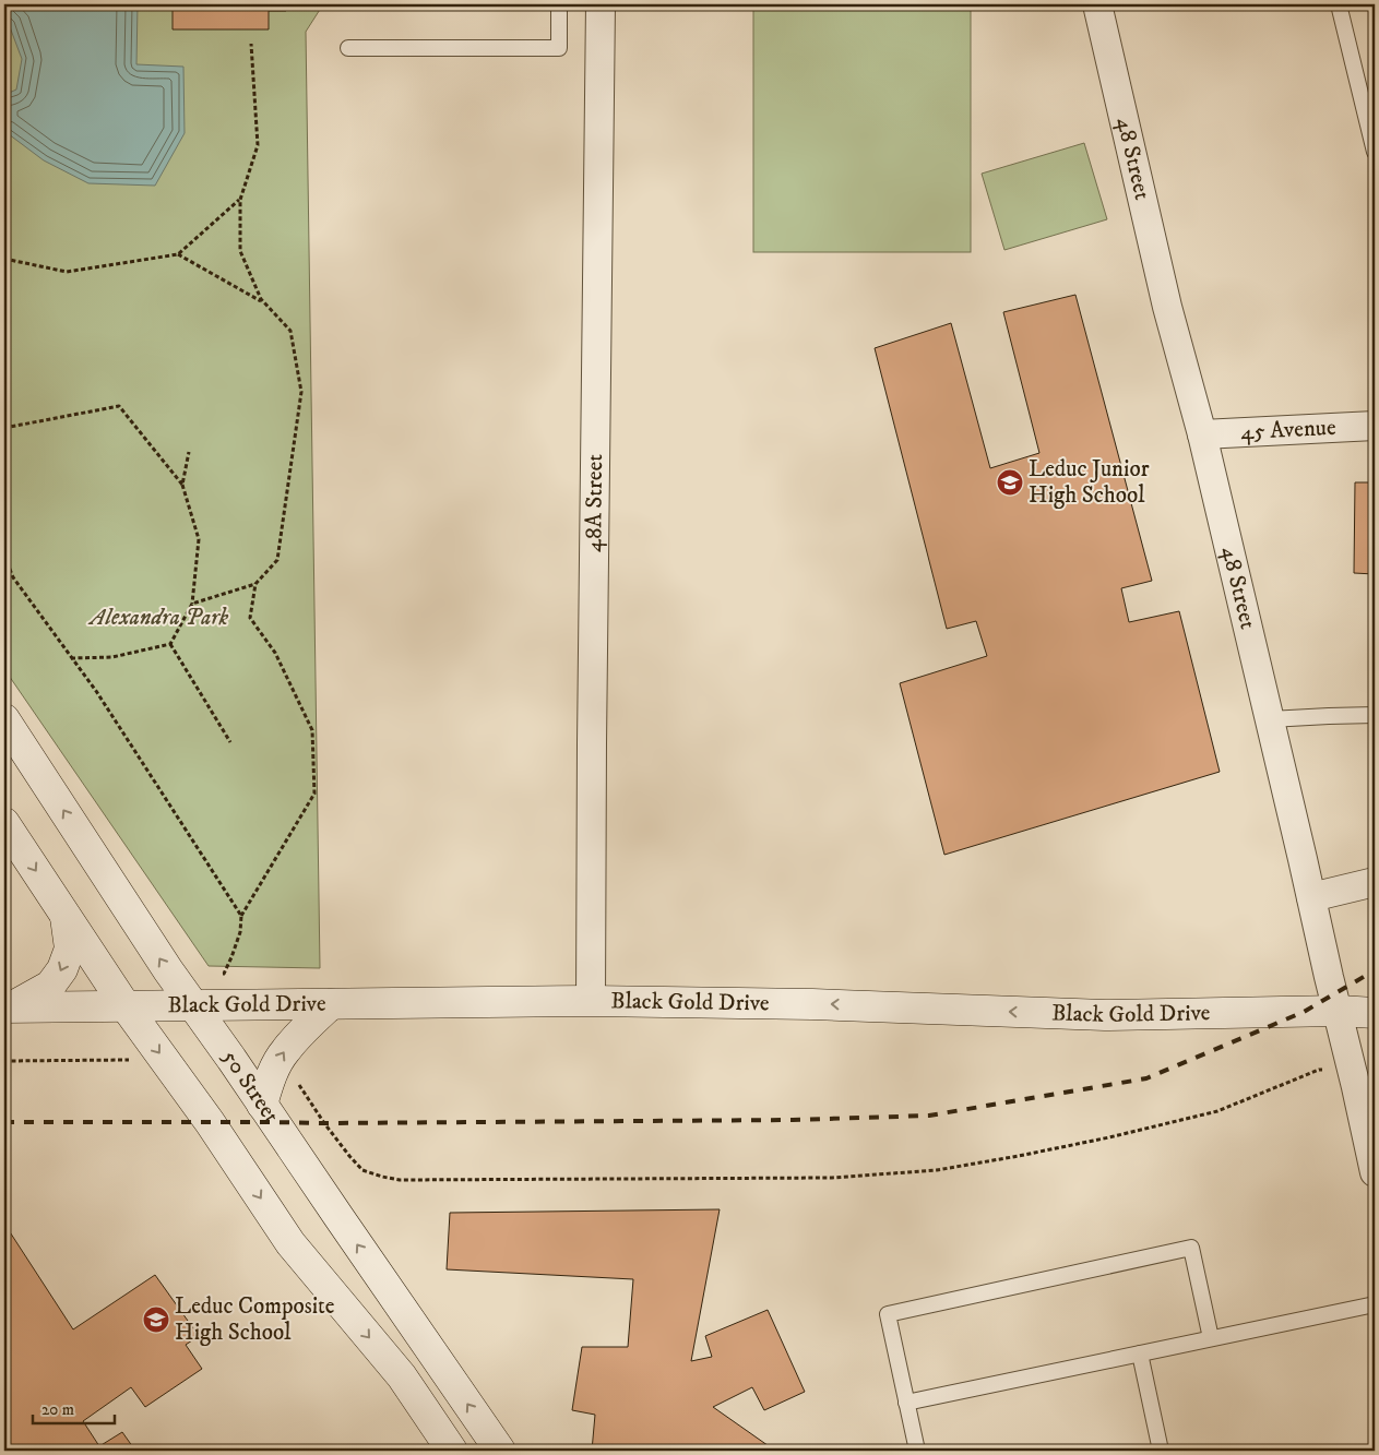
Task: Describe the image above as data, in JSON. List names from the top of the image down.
{
  "streets": {
    "main road": ["Black Gold Drive", "50 Street"],
    "street": ["48 Street", "45 Avenue", "48A Street"]
  },
  "crossings": [
    ["48 Street", "45 Avenue"],
    ["48 Street", "Black Gold Drive"],
    ["48A Street", "Black Gold Drive"],
    ["Black Gold Drive", "50 Street"]
  ],
  "one_way": ["Black Gold Drive"],
  "parks": ["Alexandra Park"],
  "places": {
    "school or university": ["Leduc Junior High School", "Leduc Composite High School"]
  },
  "scale_bar": "20 m"
}
